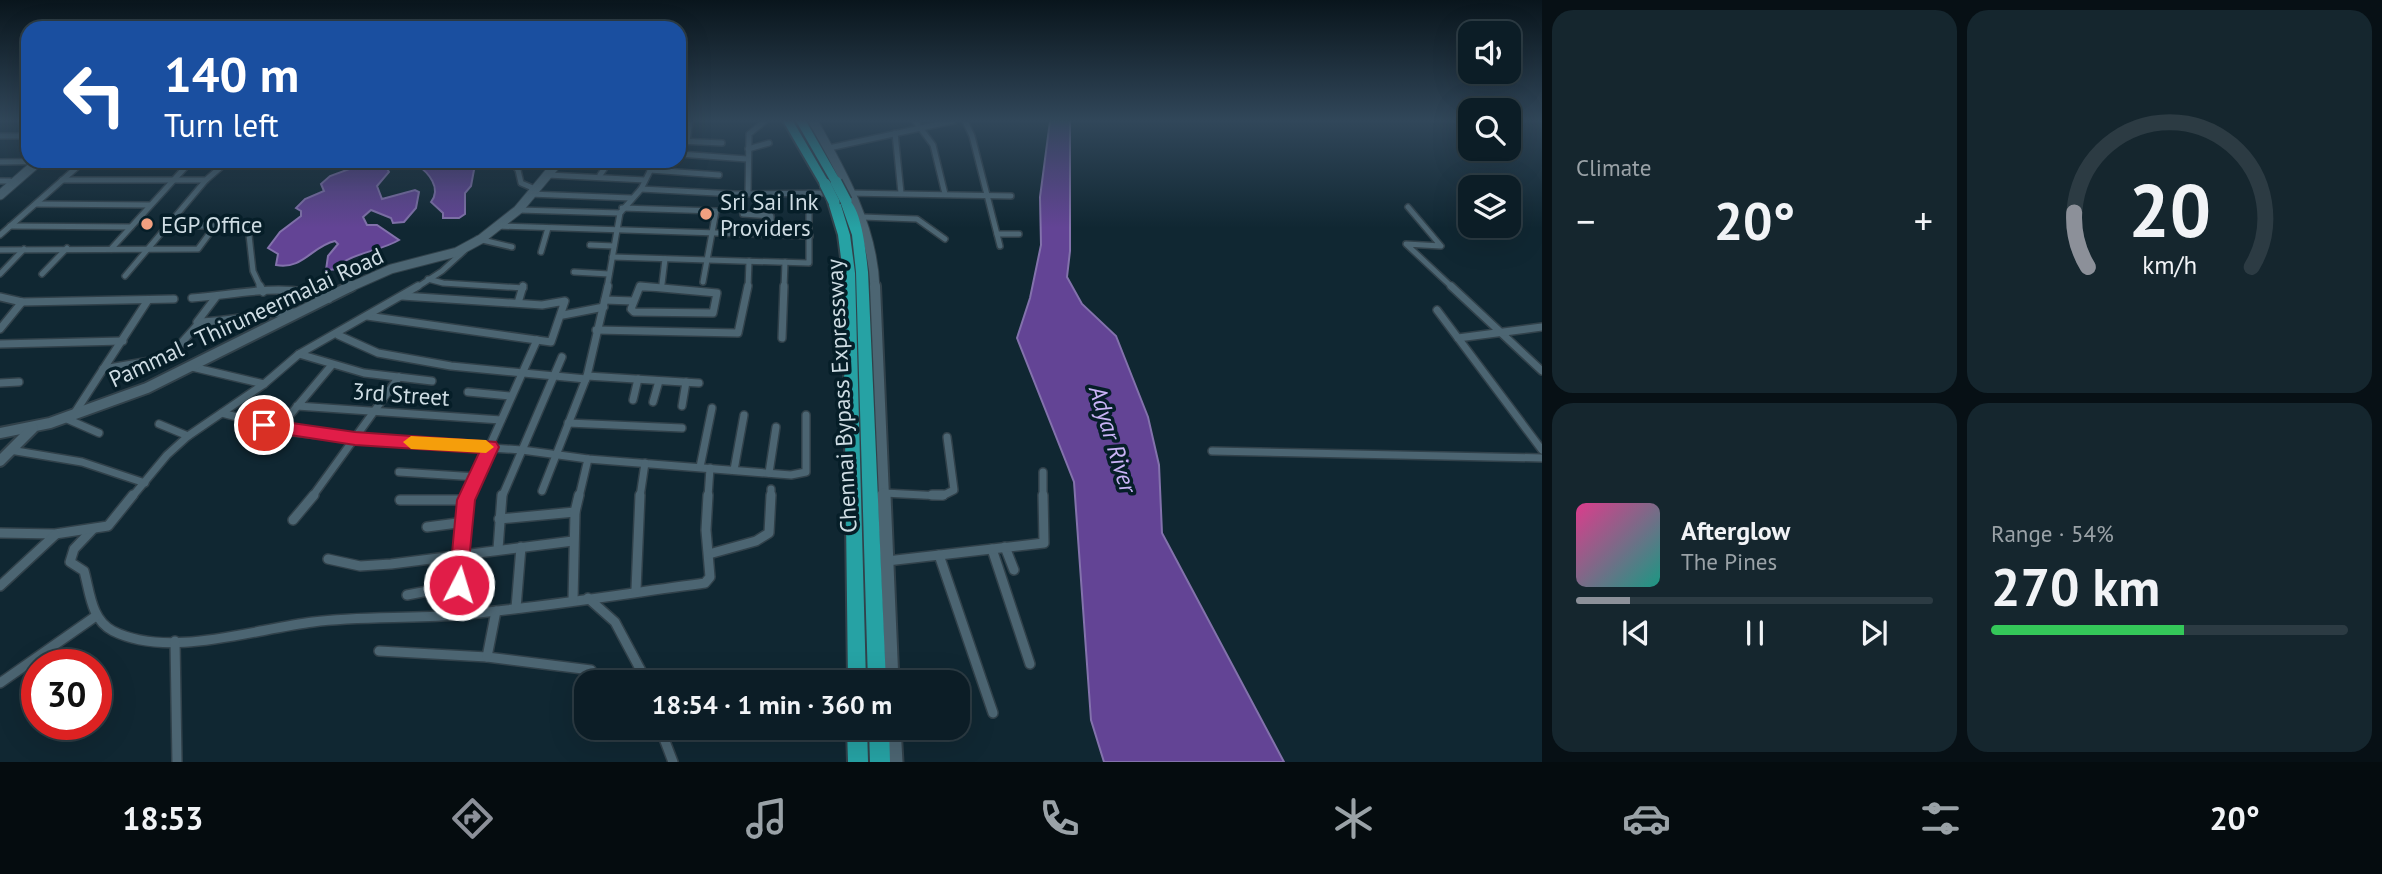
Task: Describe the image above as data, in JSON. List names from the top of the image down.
{
  "streets": {
    "highway": ["Chennai Bypass Expressway"],
    "street": ["Pammal - Thiruneermalai Road", "3rd Street"]
  },
  "water": ["Adyar River"],
  "places": ["Sri Sai Ink Providers", "EGP Office"],
  "page": {
    "tile": [
      "Climate",
      ["Range · 54%", "270 km"]
    ],
    "turn": ["140 m", "Turn left"],
    "heat": ["−", "20°", "+"],
    "song": ["Afterglow", "The Pines"],
    "limit": "30",
    "trip": "18:54 · 1 min · 360 m",
    "tabs": ["18:53", "20°"],
    "gauge": ["20", "km/h"]
  }
}
